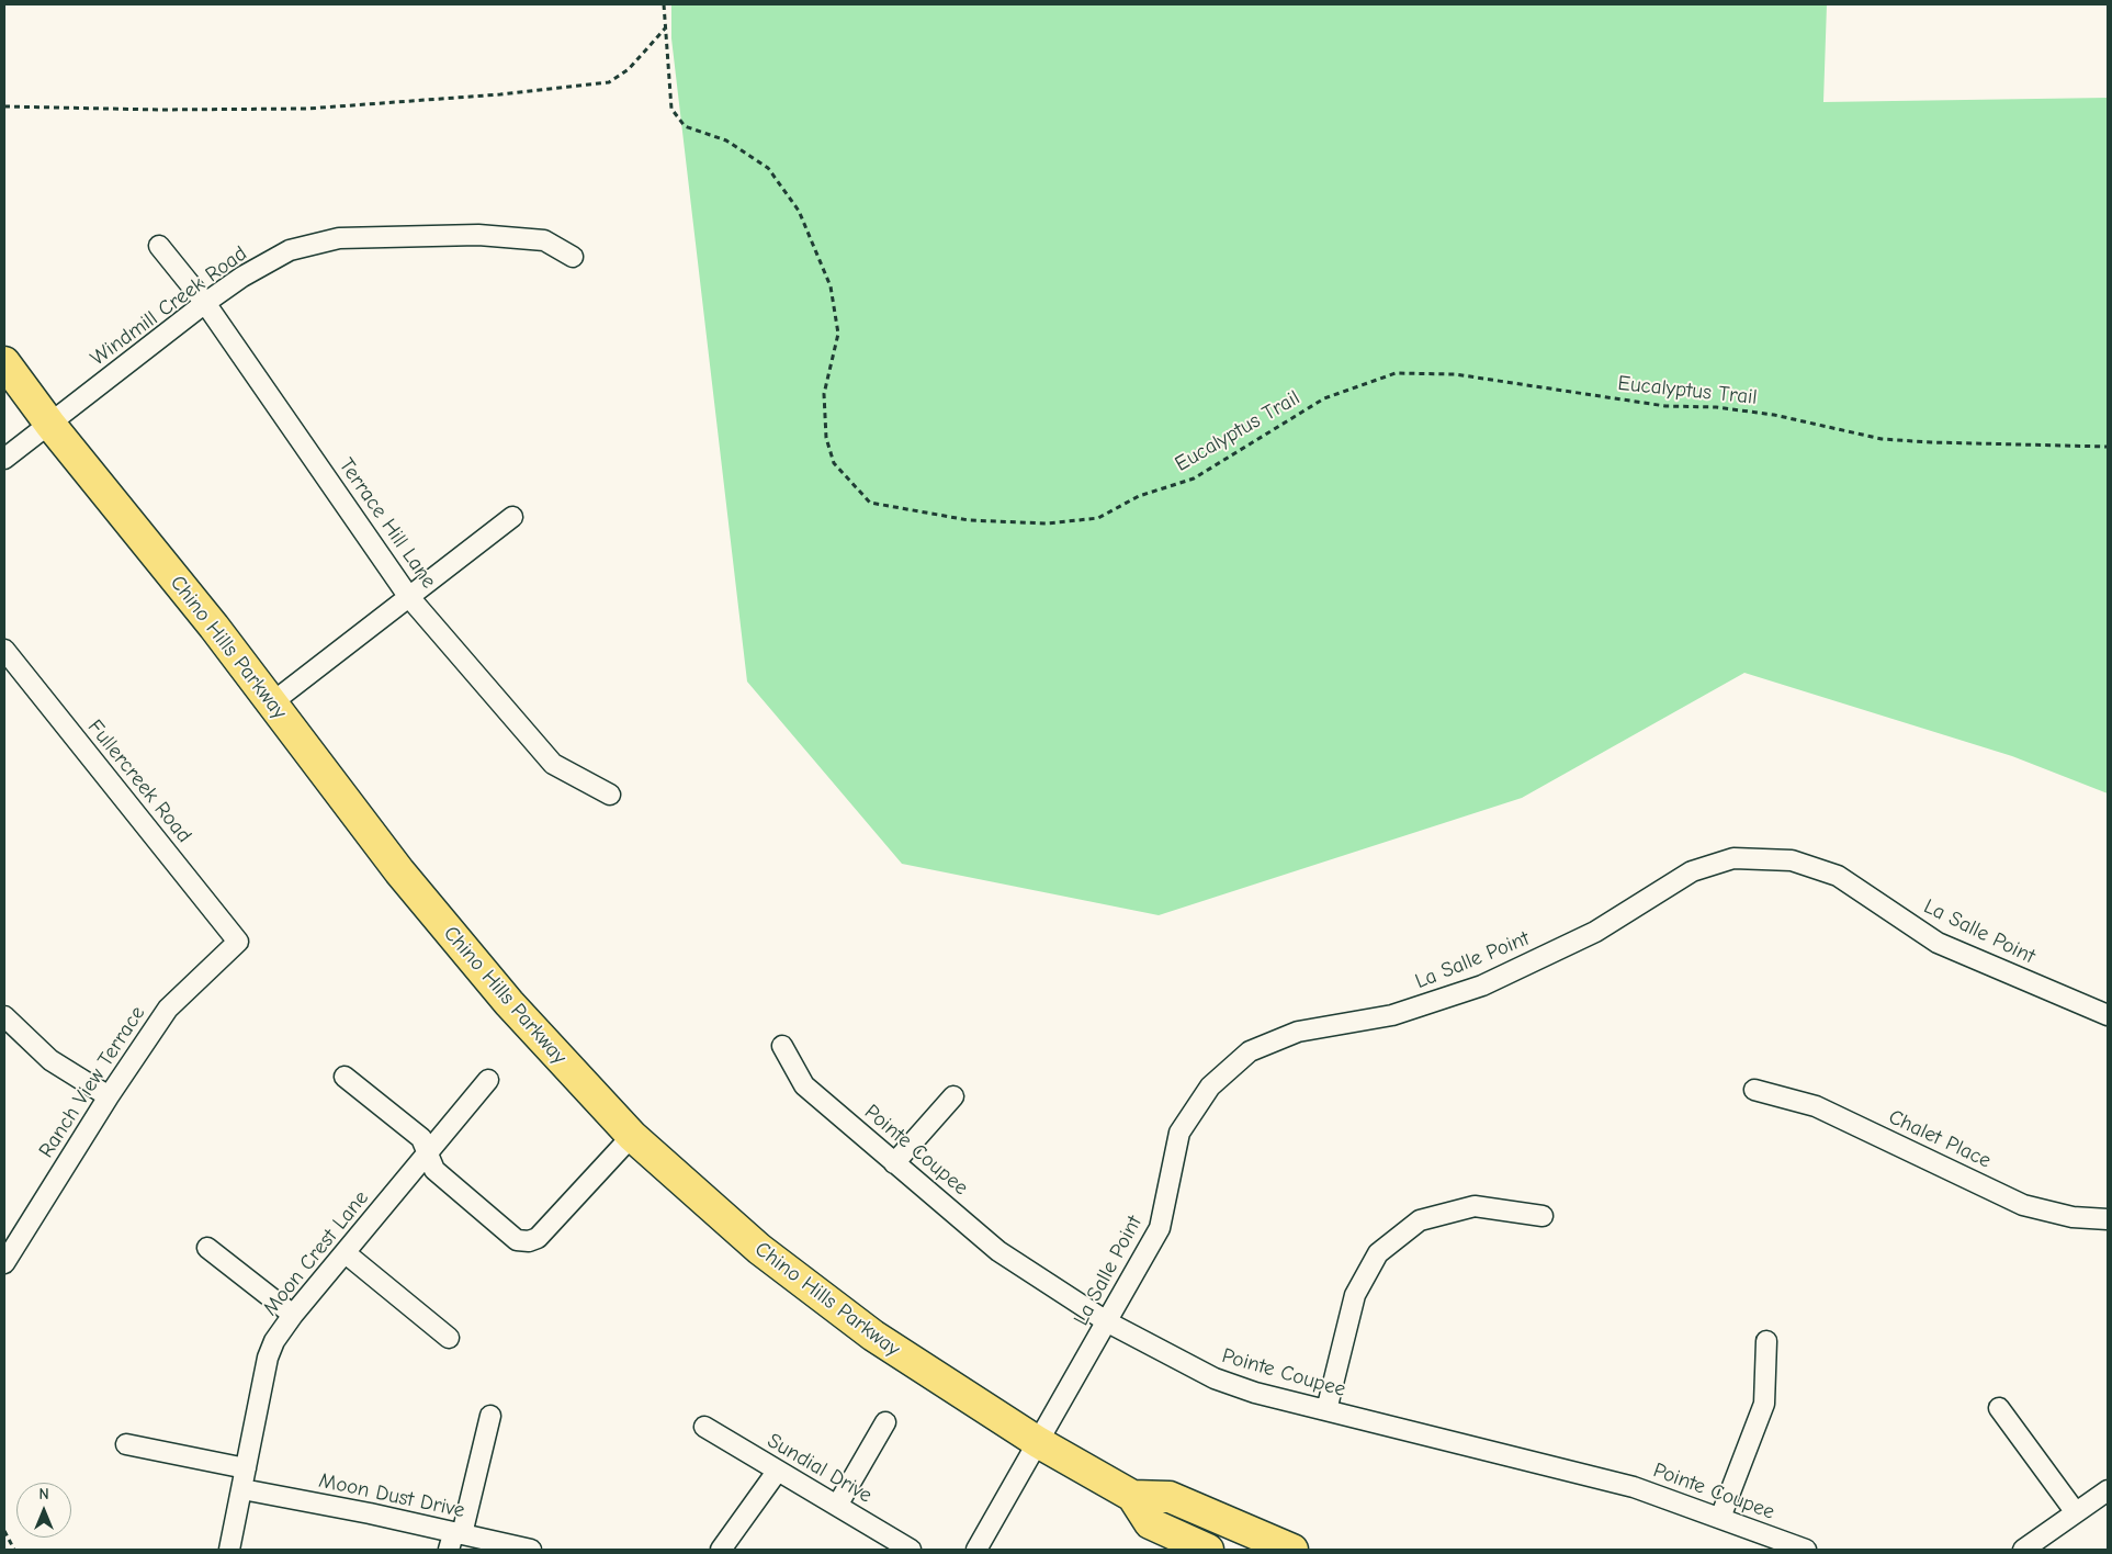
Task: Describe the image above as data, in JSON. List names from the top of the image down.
{
  "streets": {
    "main road": ["Chino Hills Parkway"],
    "street": [
      "Windmill Creek Road",
      "Terrace Hill Lane",
      "Fullercreek Road",
      "La Salle Point",
      "Ranch View Terrace",
      "Chalet Place",
      "Pointe Coupee",
      "Moon Crest Lane",
      "Sundial Drive",
      "Moon Dust Drive"
    ],
    "path": ["Eucalyptus Trail"]
  },
  "crossings": [
    ["Windmill Creek Road", "Terrace Hill Lane"],
    ["Windmill Creek Road", "Chino Hills Parkway"],
    ["Chino Hills Parkway", "La Salle Point"],
    ["Fullercreek Road", "Ranch View Terrace"],
    ["La Salle Point", "Pointe Coupee"],
    ["Moon Crest Lane", "Moon Dust Drive"]
  ],
  "north": "top"
}
